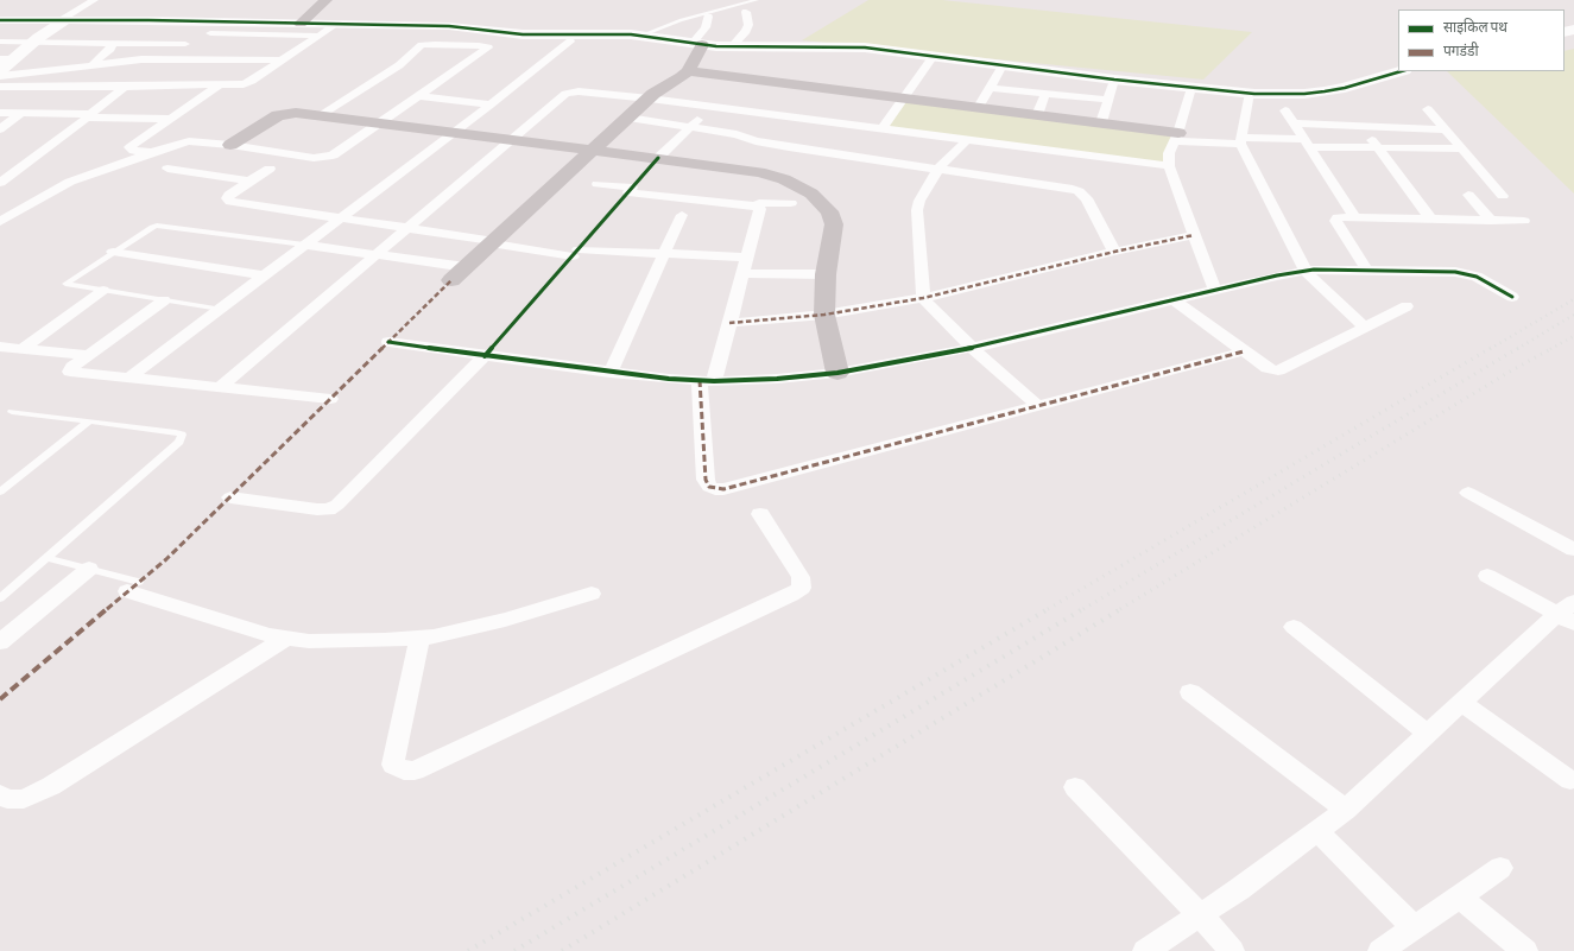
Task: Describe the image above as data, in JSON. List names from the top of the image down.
{
  "legend": ["साइकिल पथ", "पगडंडी"]
}
